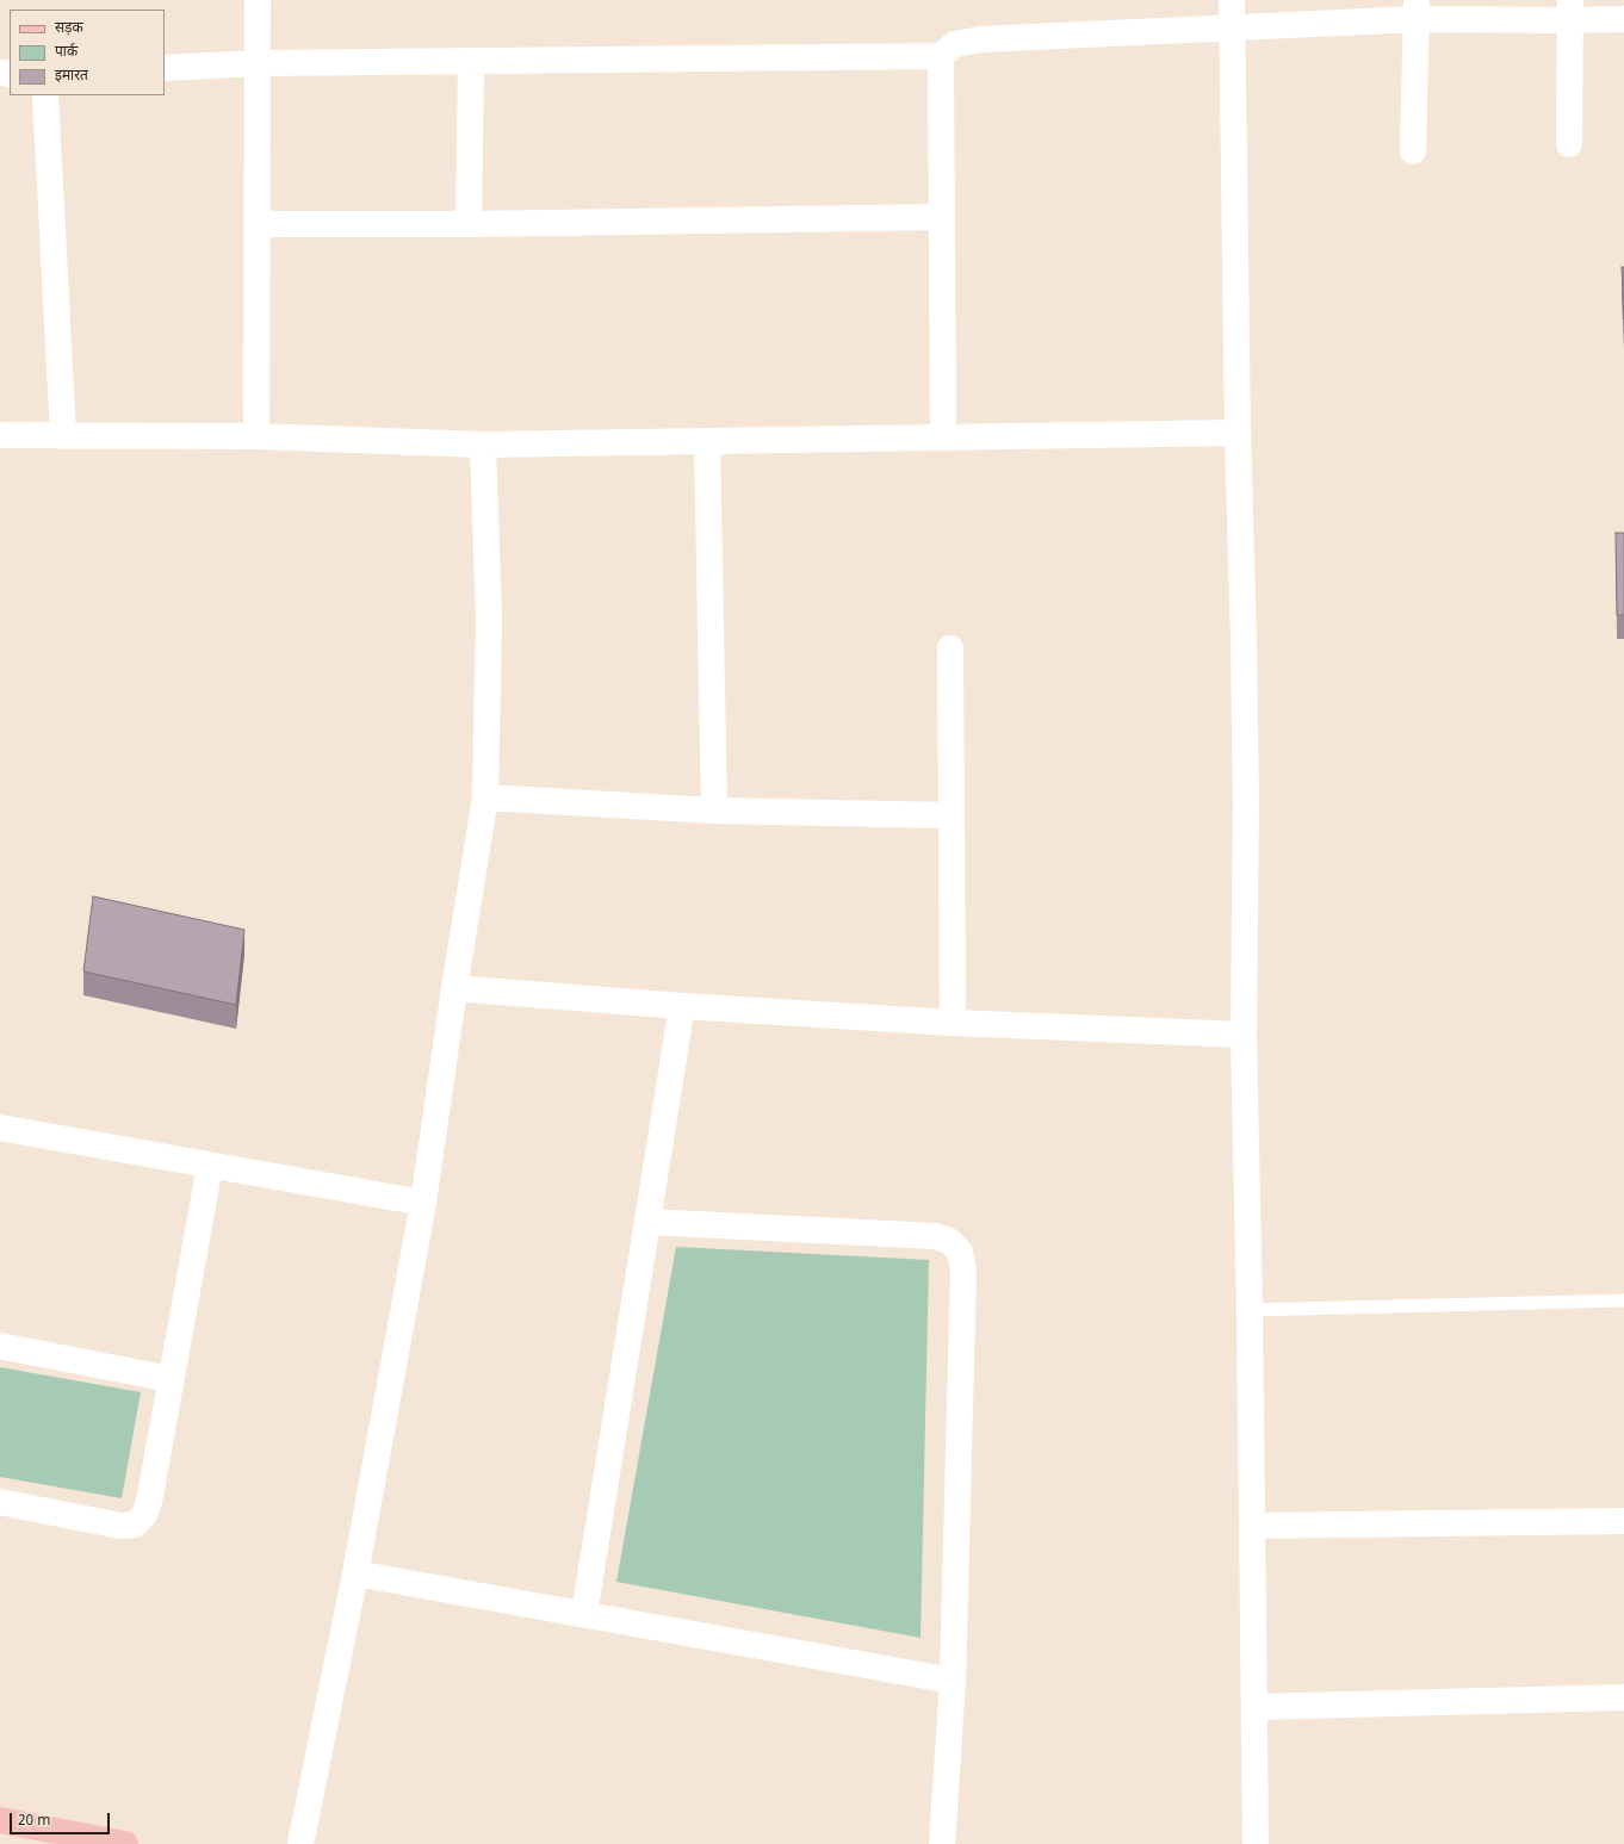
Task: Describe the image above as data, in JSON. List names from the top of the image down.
{
  "legend": ["सड़क", "पार्क", "इमारत"],
  "scale_bar": "20 m"
}
